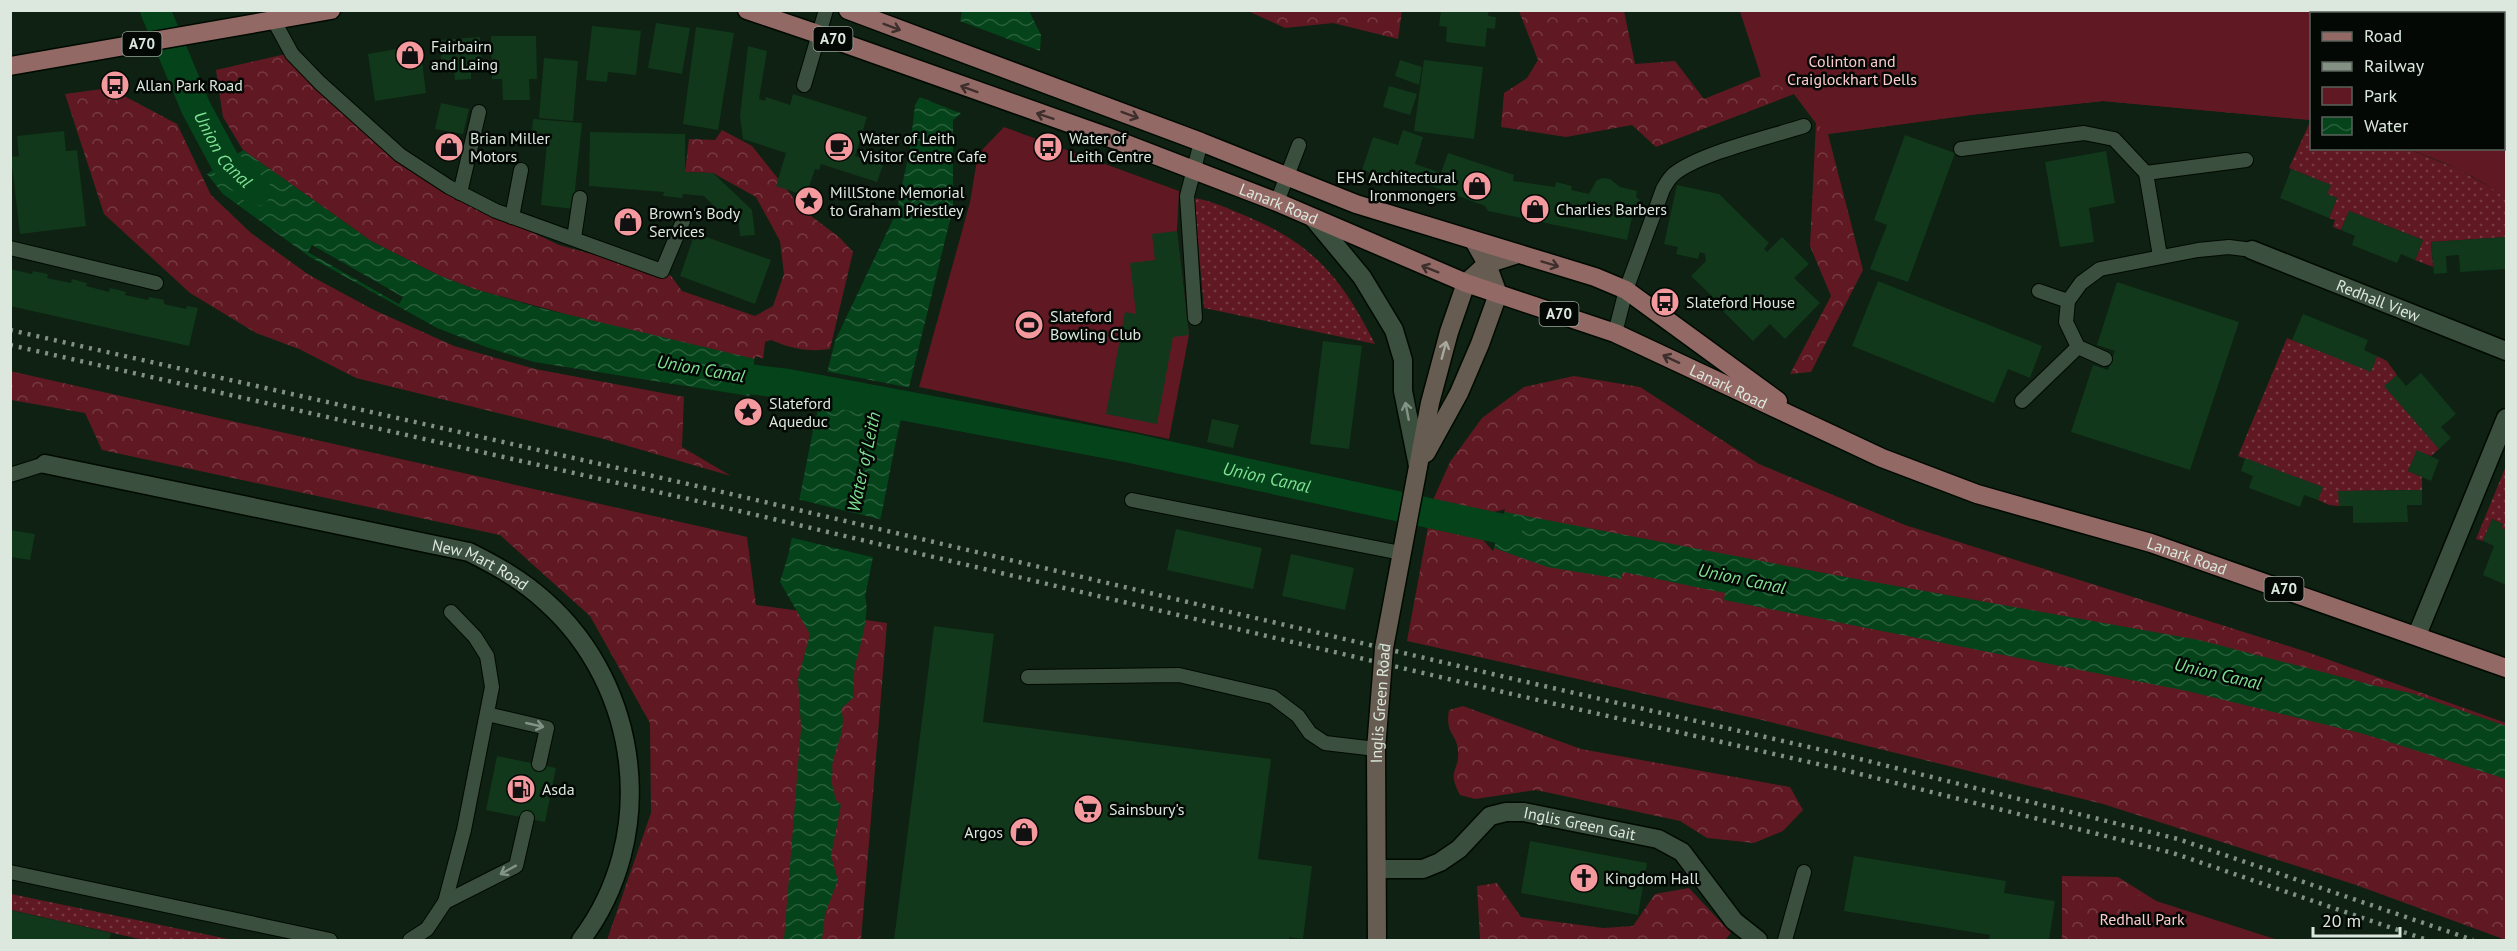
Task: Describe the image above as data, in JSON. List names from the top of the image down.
{
  "streets": {
    "main road": ["A70", "Lanark Road"],
    "street": [
      "Redhall View",
      "New Mart Road",
      "Inglis Green Road",
      "Inglis Green Gait"
    ]
  },
  "crossings": [
    ["Lanark Road", "Inglis Green Road"],
    ["Inglis Green Road", "Inglis Green Gait"]
  ],
  "one_way": ["Inglis Green Road"],
  "water": ["Union Canal", "Water of Leith"],
  "parks": ["Colinton and Craiglockhart Dells", "Redhall Park"],
  "places": {
    "shop": [
      "Fairbairn and Laing",
      "Brian Miller Motors",
      "EHS Architectural Ironmongers",
      "Charlies Barbers",
      "Brown's Body Services",
      "Argos"
    ],
    "bus stop": ["Allan Park Road", "Water of Leith Centre", "Slateford House"],
    "cafe": ["Water of Leith Visitor Centre Cafe"],
    "place": ["MillStone Memorial to Graham Priestley", "Slateford Aqueduc"],
    "sports": ["Slateford Bowling Club"],
    "fuel station": ["Asda"],
    "supermarket": ["Sainsbury's"],
    "church": ["Kingdom Hall"]
  },
  "legend": [
    "Road",
    "Railway",
    "Park",
    "Water"
  ],
  "scale_bar": "20 m"
}
